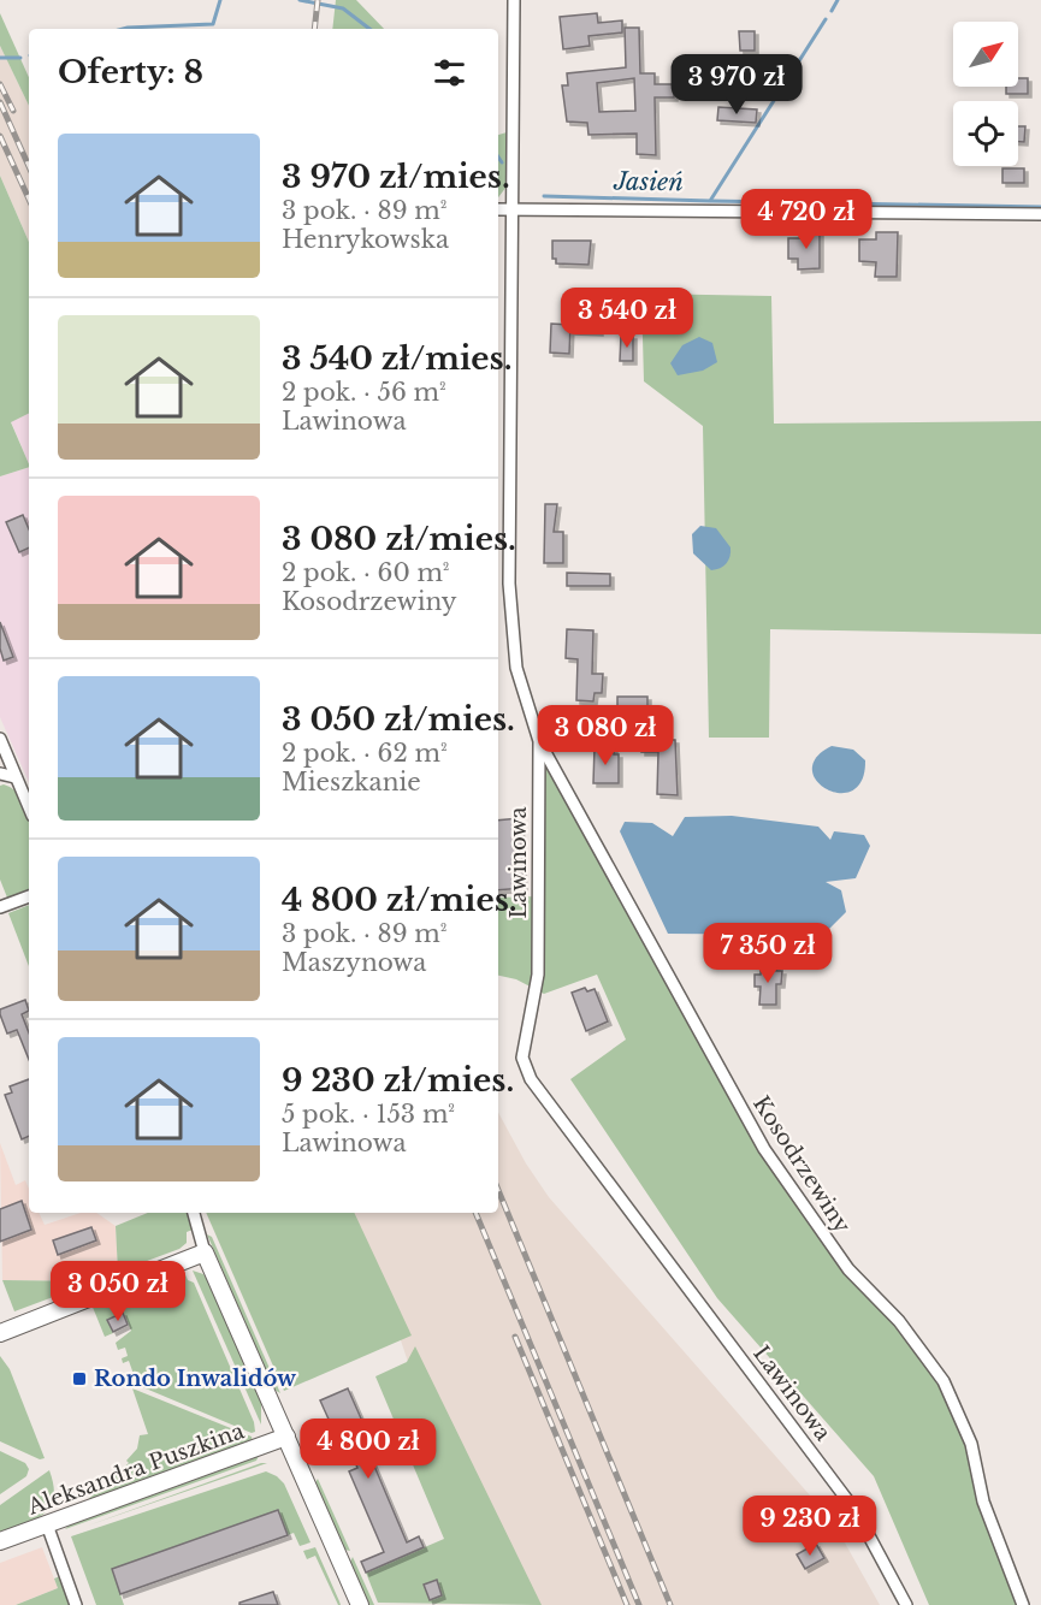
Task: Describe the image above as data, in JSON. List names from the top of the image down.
{
  "streets": {
    "street": ["Lawinowa", "Kosodrzewiny", "Aleksandra Puszkina"]
  },
  "crossings": [
    ["Lawinowa", "Kosodrzewiny"]
  ],
  "water": ["Jasień"],
  "places": {
    "transit": ["Rondo Inwalidów"]
  },
  "north": "top right",
  "page": {
    "heading": "Oferty: 8",
    "price": [
      "3 970 zł",
      "4 720 zł",
      "3 540 zł",
      "3 080 zł",
      "7 350 zł",
      "3 050 zł",
      "4 800 zł",
      "9 230 zł"
    ],
    "list": [
      {
        "name": "3 970 zł/mies.",
        "note": "3 pok. · 89 m² · Henrykowska"
      },
      {
        "name": "3 540 zł/mies.",
        "note": "2 pok. · 56 m² · Lawinowa"
      },
      {
        "name": "3 080 zł/mies.",
        "note": "2 pok. · 60 m² · Kosodrzewiny"
      },
      {
        "name": "3 050 zł/mies.",
        "note": "2 pok. · 62 m² · Mieszkanie"
      },
      {
        "name": "4 800 zł/mies.",
        "note": "3 pok. · 89 m² · Maszynowa"
      },
      {
        "name": "9 230 zł/mies.",
        "note": "5 pok. · 153 m² · Lawinowa"
      }
    ]
  }
}
